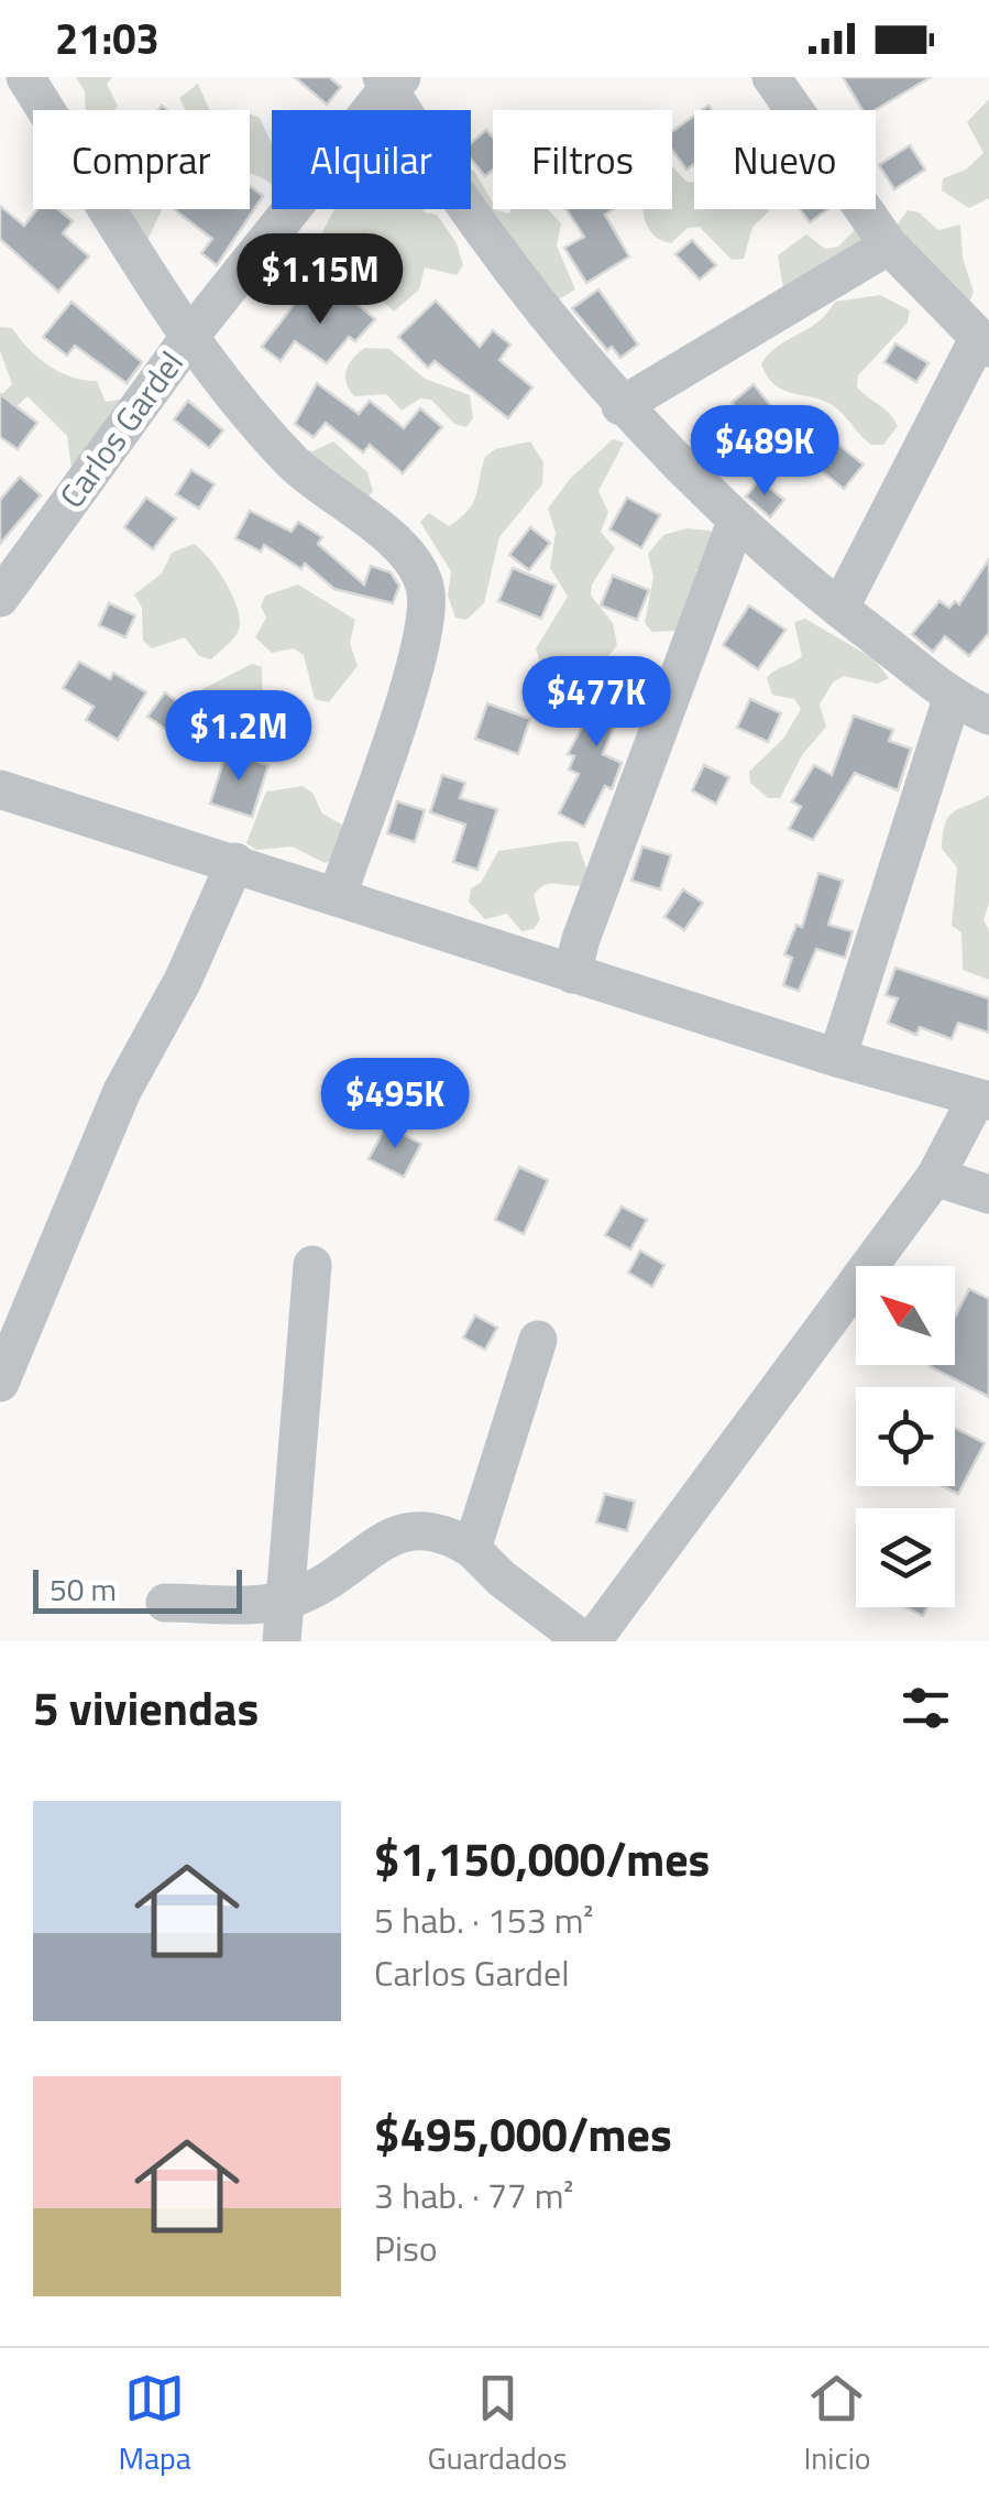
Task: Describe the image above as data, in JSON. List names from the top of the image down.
{
  "streets": {
    "street": ["Carlos Gardel"]
  },
  "scale_bar": "50 m",
  "north": "top left",
  "page": {
    "status": "21:03",
    "chip": [
      "Comprar",
      "Alquilar",
      "Filtros",
      "Nuevo"
    ],
    "price": [
      "$1.15M",
      "$489K",
      "$477K",
      "$1.2M",
      "$495K"
    ],
    "scale": "50 m",
    "heading": "5 viviendas",
    "list": [
      {
        "name": "$1,150,000/mes",
        "note": "5 hab. · 153 m² · Carlos Gardel"
      },
      {
        "name": "$495,000/mes",
        "note": "3 hab. · 77 m² · Piso"
      }
    ],
    "tabs": ["Mapa", "Guardados", "Inicio"]
  }
}
